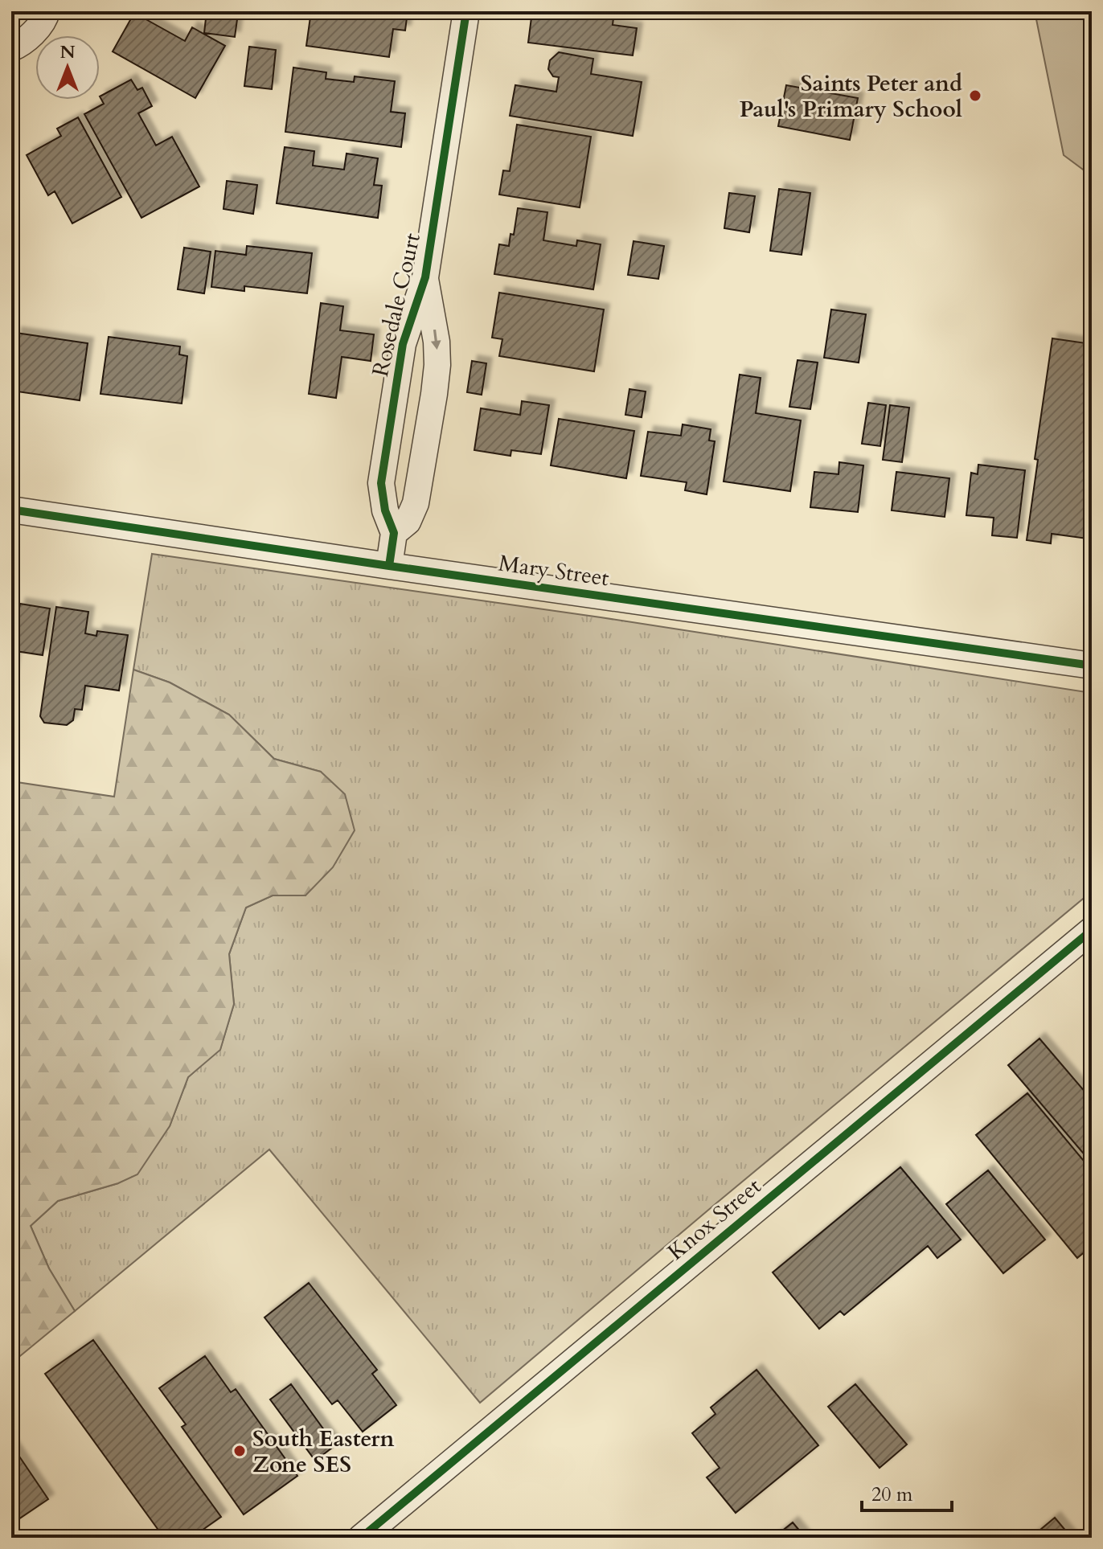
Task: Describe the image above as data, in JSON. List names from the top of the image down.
{
  "streets": {
    "street": ["Rosedale Court", "Mary Street", "Knox Street"]
  },
  "crossings": [
    ["Rosedale Court", "Mary Street"]
  ],
  "places": ["Saints Peter and Paul's Primary School", "South Eastern Zone SES"],
  "scale_bar": "20 m",
  "north": "top"
}
